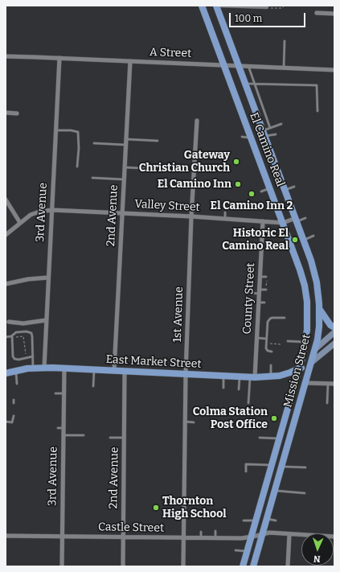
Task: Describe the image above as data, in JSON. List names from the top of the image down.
{
  "streets": {
    "main road": ["El Camino Real", "East Market Street", "Mission Street"],
    "street": [
      "A Street",
      "Valley Street",
      "3rd Avenue",
      "2nd Avenue",
      "County Street",
      "1st Avenue",
      "Castle Street"
    ]
  },
  "crossings": [
    ["A Street", "El Camino Real"],
    ["A Street", "3rd Avenue"],
    ["A Street", "2nd Avenue"],
    ["El Camino Real", "Valley Street"],
    ["El Camino Real", "Mission Street"],
    ["Valley Street", "3rd Avenue"],
    ["Valley Street", "2nd Avenue"],
    ["Valley Street", "County Street"],
    ["Valley Street", "1st Avenue"],
    ["3rd Avenue", "East Market Street"],
    ["3rd Avenue", "Castle Street"],
    ["2nd Avenue", "East Market Street"],
    ["2nd Avenue", "Castle Street"],
    ["County Street", "East Market Street"],
    ["1st Avenue", "East Market Street"],
    ["1st Avenue", "Castle Street"],
    ["East Market Street", "Mission Street"],
    ["Mission Street", "Castle Street"]
  ],
  "places": [
    "Gateway Christian Church",
    "El Camino Inn",
    "El Camino Inn 2",
    "Historic El Camino Real",
    "Colma Station Post Office",
    "Thornton High School"
  ],
  "scale_bar": "100 m",
  "north": "bottom"
}
